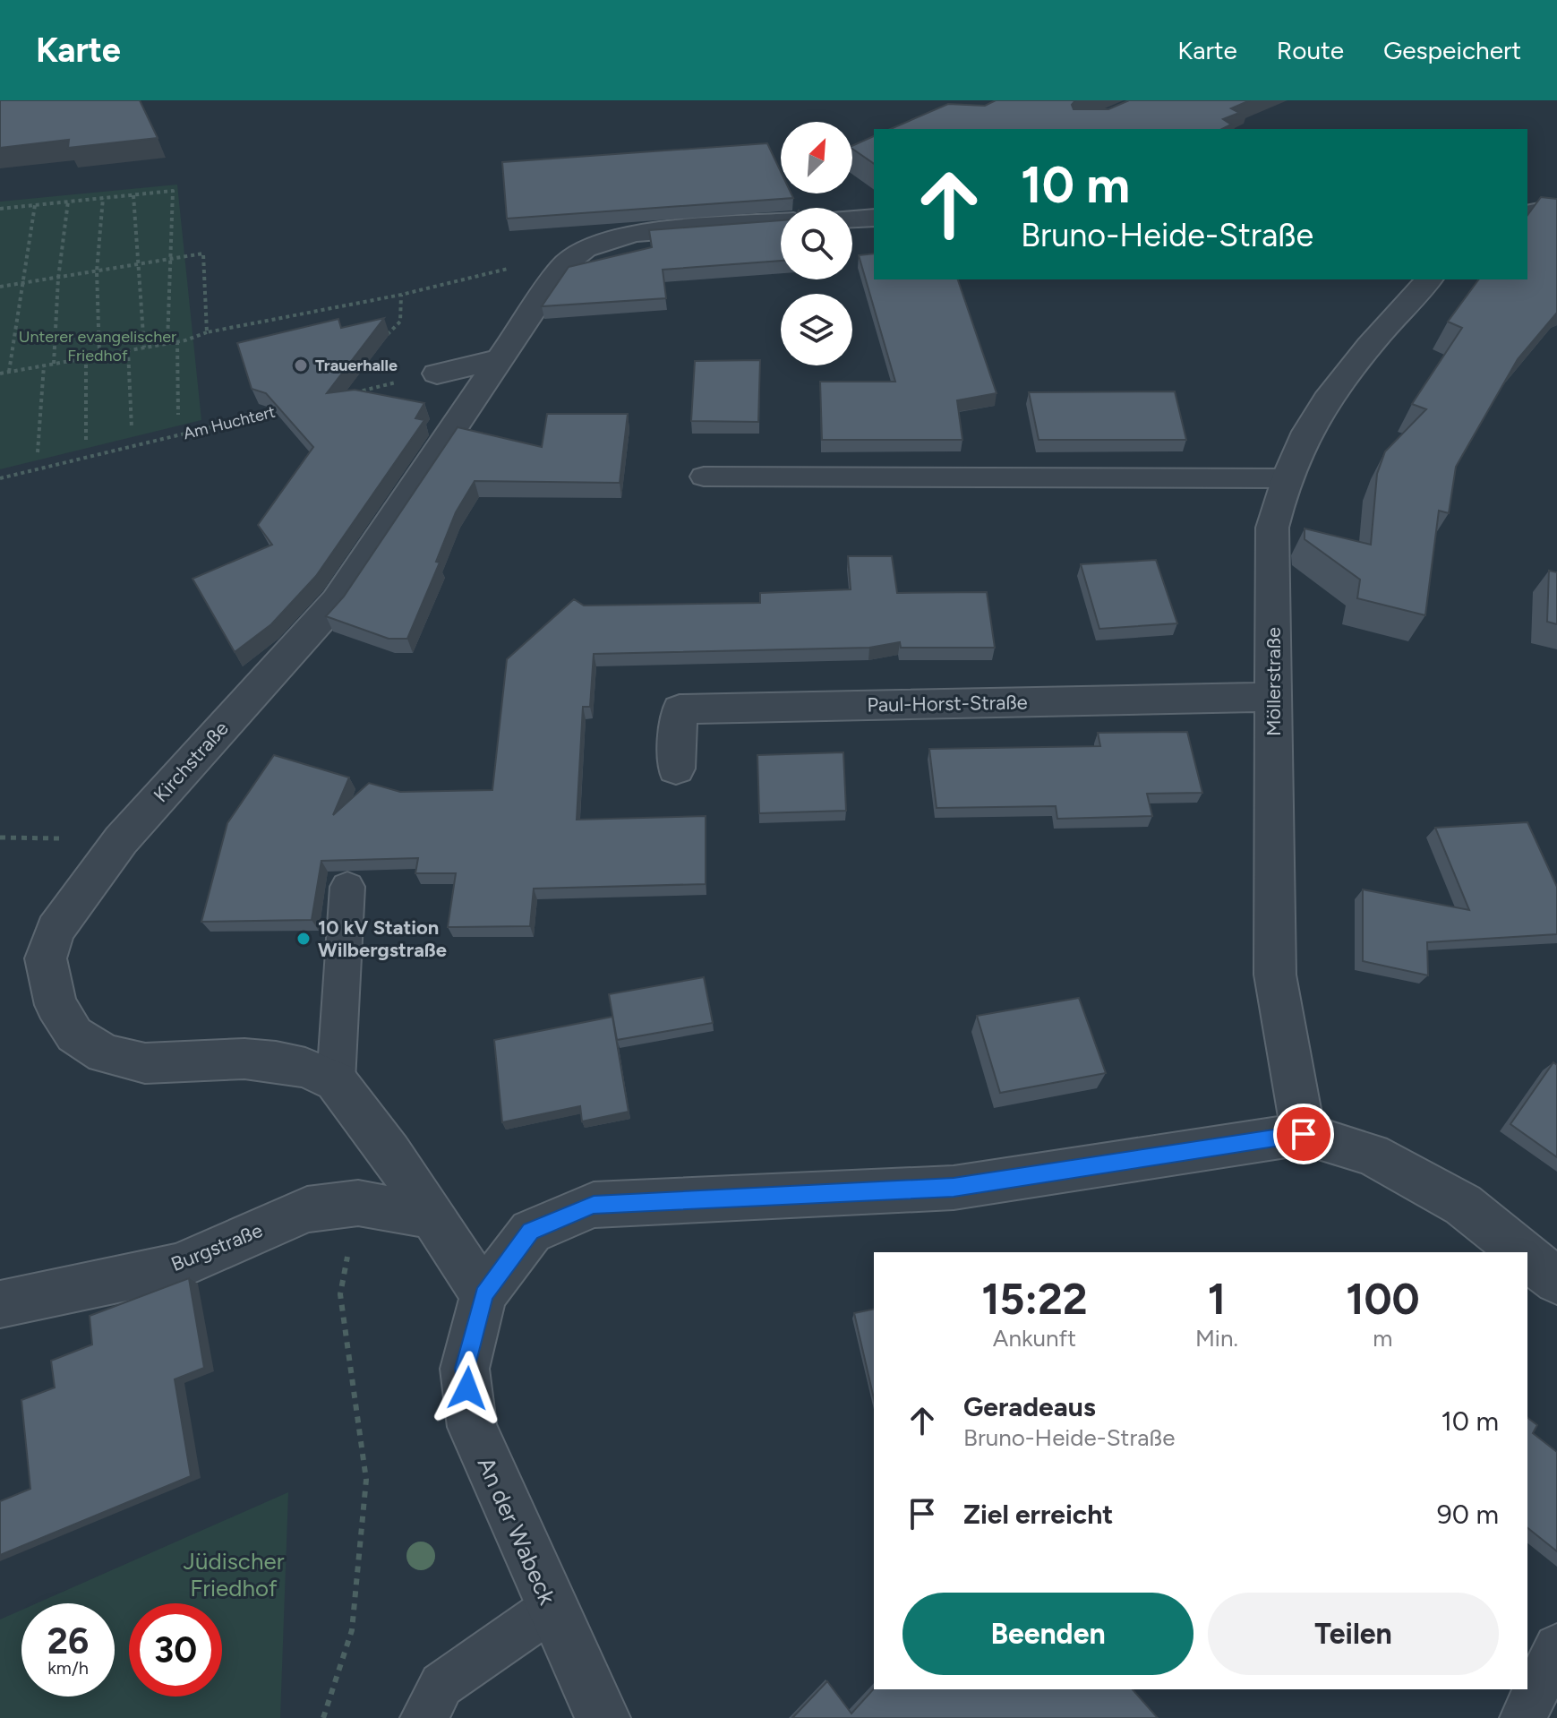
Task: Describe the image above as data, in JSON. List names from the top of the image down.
{
  "streets": {
    "street": [
      "Möllerstraße",
      "Paul-Horst-Straße",
      "Kirchstraße",
      "Burgstraße",
      "An der Wabeck"
    ],
    "path": ["Am Huchtert"]
  },
  "crossings": [
    ["Möllerstraße", "Paul-Horst-Straße"],
    ["Kirchstraße", "Burgstraße"],
    ["Kirchstraße", "An der Wabeck"]
  ],
  "parks": ["Unterer evangelischer Friedhof", "Jüdischer Friedhof"],
  "places": ["Trauerhalle", "10 kV Station Wilbergstraße"],
  "north": "top right",
  "page": {
    "header": "Karte",
    "nav": ["Karte", "Route", "Gespeichert"],
    "turn": ["10 m", "Bruno-Heide-Straße"],
    "eta": [
      "15:22",
      "Ankunft",
      "1",
      "Min.",
      "100",
      "m"
    ],
    "list": [
      {
        "name": "Geradeaus",
        "note": "Bruno-Heide-Straße",
        "value": "10 m"
      },
      {
        "name": "Ziel erreicht",
        "value": "90 m"
      }
    ],
    "buttons": ["Beenden", "Teilen"],
    "speed": "26 km/h",
    "limit": "30"
  }
}
